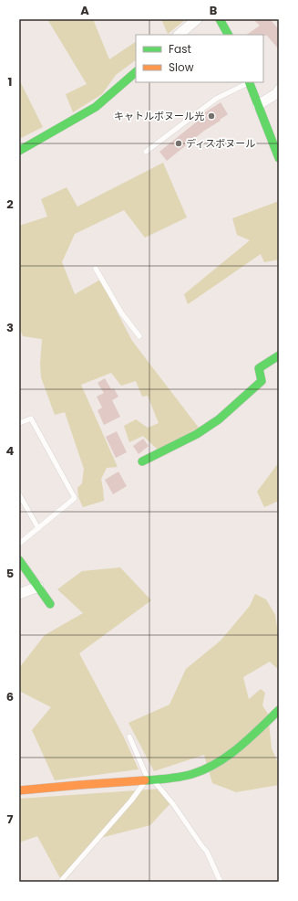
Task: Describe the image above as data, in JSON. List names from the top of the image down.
{
  "places": ["キャトルボヌール光", "ディスボヌール"],
  "legend": ["Fast", "Slow"],
  "grid": {
    "columns": ["A", "B"],
    "rows": [
      "1",
      "2",
      "3",
      "4",
      "5",
      "6",
      "7"
    ]
  }
}
